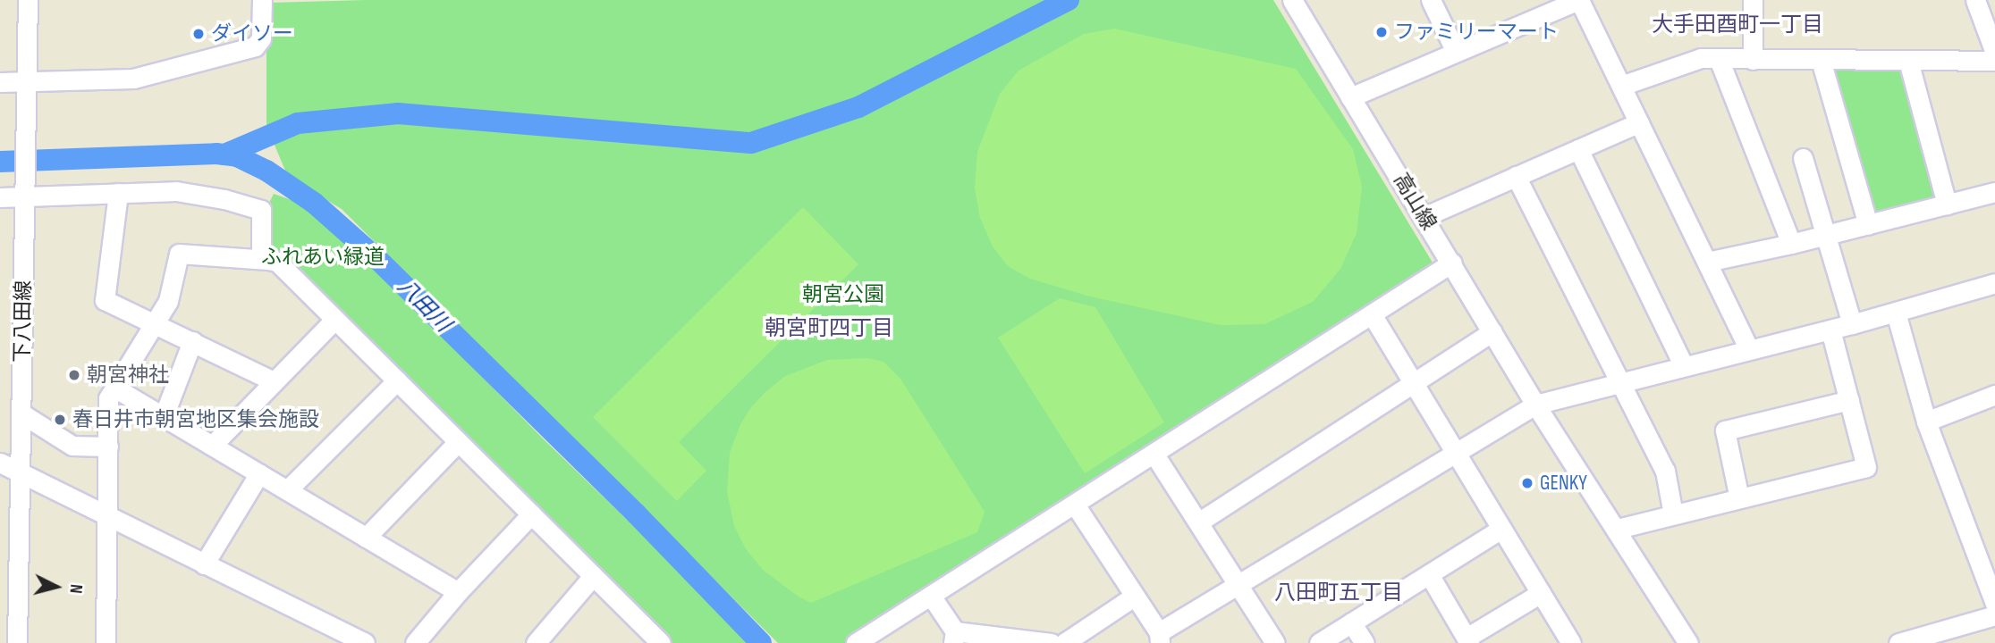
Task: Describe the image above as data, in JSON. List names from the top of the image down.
{
  "streets": {
    "street": ["高山線", "下八田線"]
  },
  "districts": ["大手田酉町一丁目", "朝宮町四丁目", "八田町五丁目"],
  "water": ["八田川"],
  "parks": ["ふれあい緑道", "朝宮公園"],
  "places": [
    "ファミリーマート",
    "ダイソー",
    "朝宮神社",
    "春日井市朝宮地区集会施設",
    "GENKY"
  ],
  "north": "right"
}
